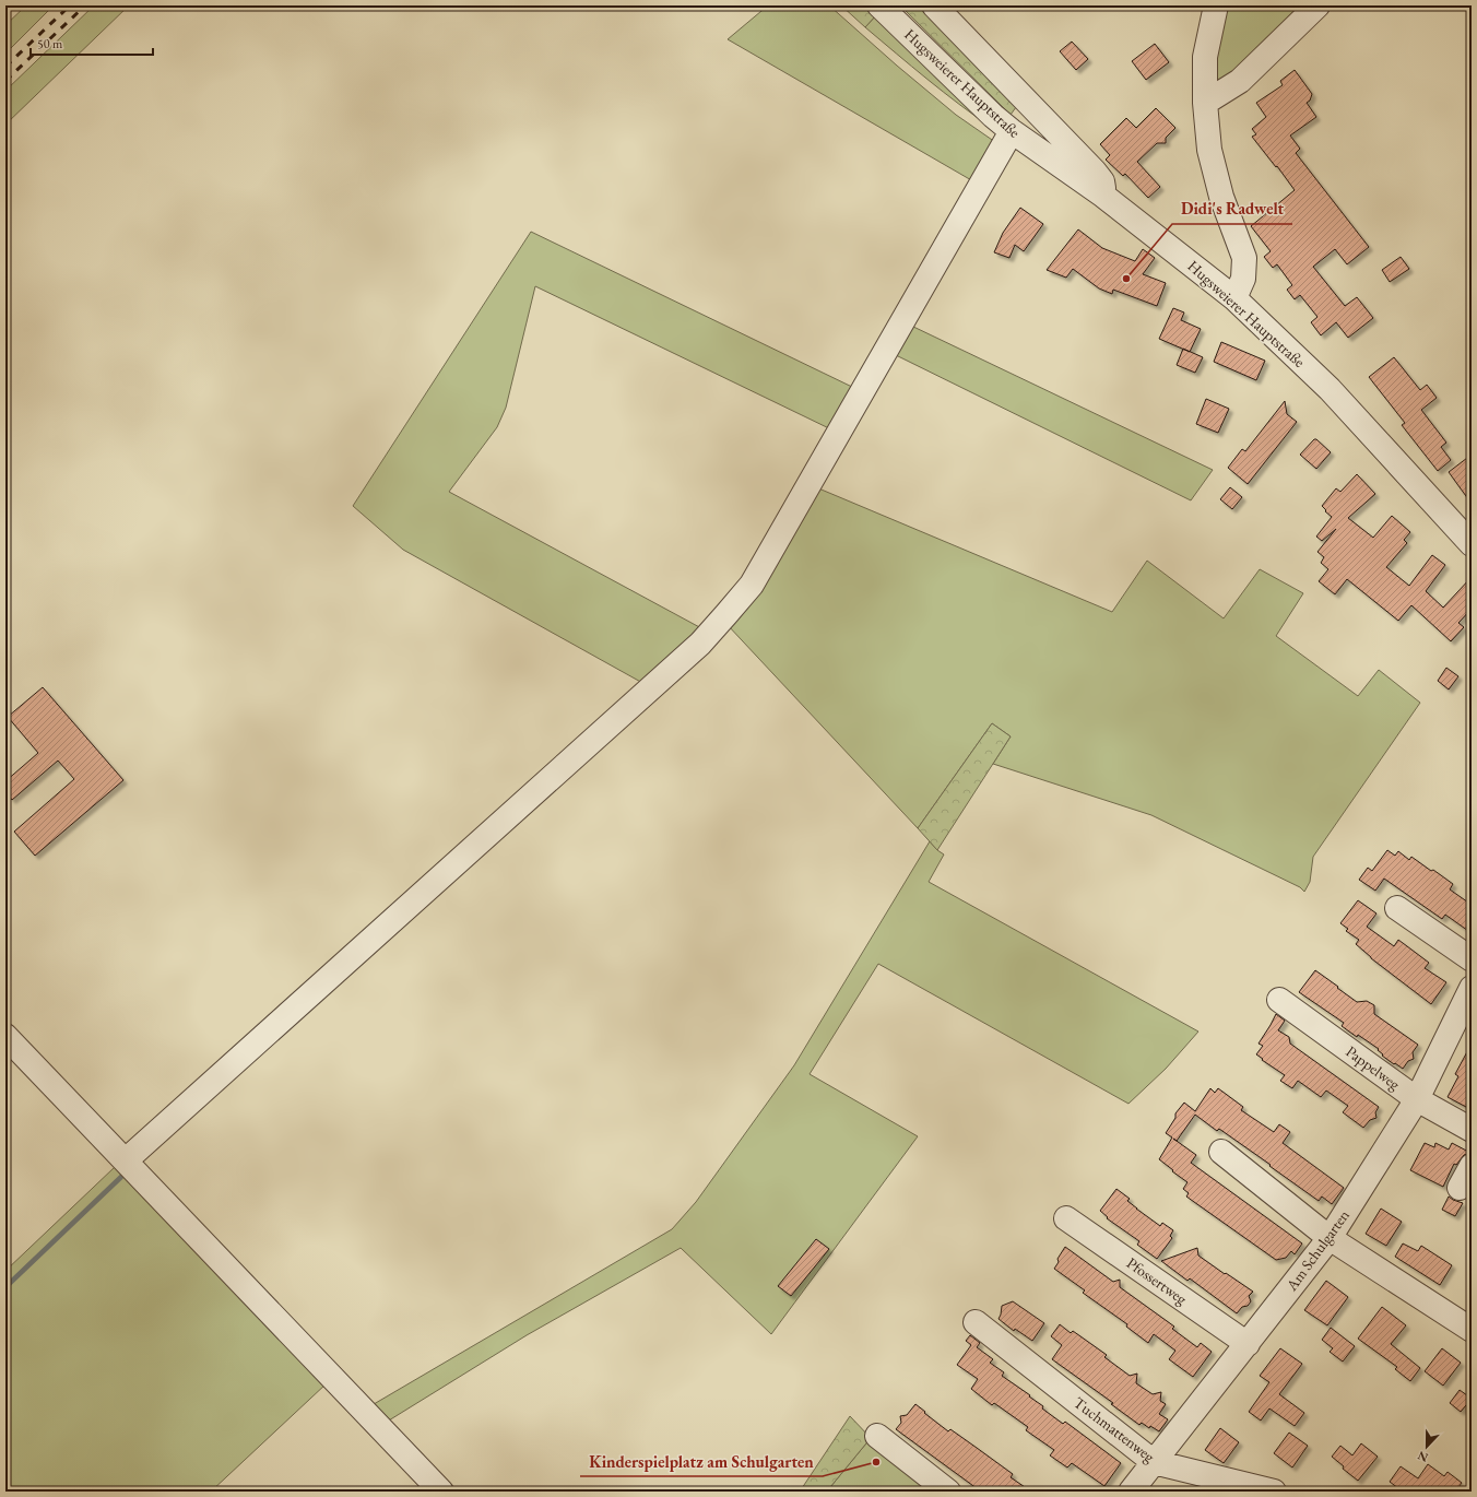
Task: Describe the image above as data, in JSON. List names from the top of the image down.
{
  "streets": {
    "street": [
      "Hugsweierer Hauptstraße",
      "Pappelweg",
      "Am Schulgarten",
      "Pfossertweg",
      "Tuchmattenweg"
    ]
  },
  "crossings": [
    ["Pappelweg", "Am Schulgarten"],
    ["Am Schulgarten", "Pfossertweg"],
    ["Am Schulgarten", "Tuchmattenweg"]
  ],
  "places": ["Didi's Radwelt", "Kinderspielplatz am Schulgarten"],
  "scale_bar": "50 m",
  "north": "bottom"
}
